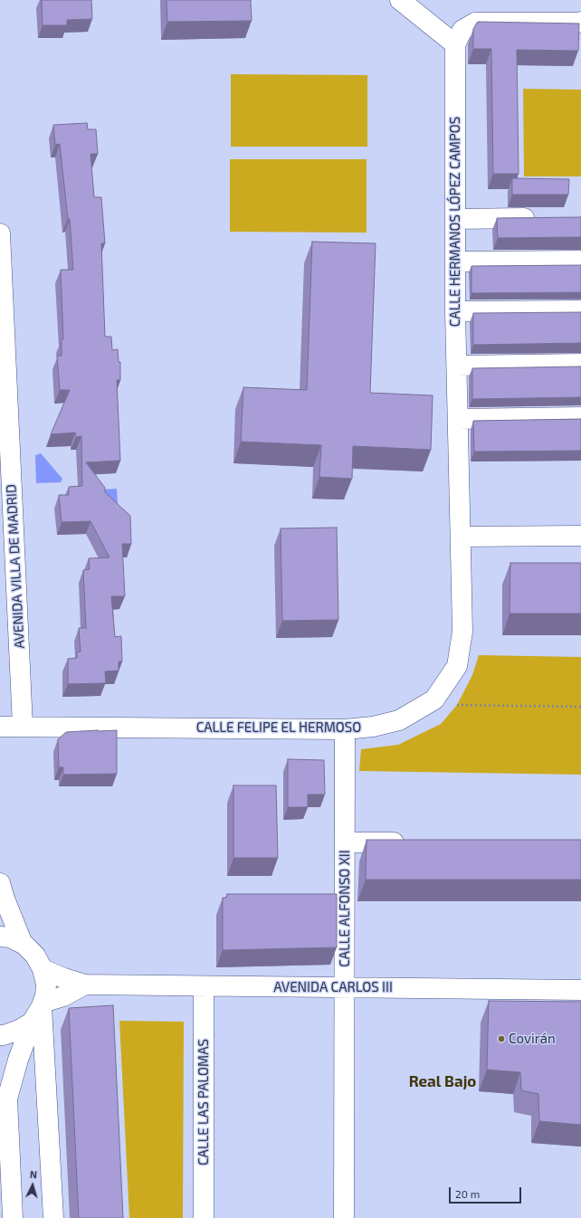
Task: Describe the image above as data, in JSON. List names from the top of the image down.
{
  "streets": {
    "street": [
      "CALLE HERMANOS LÓPEZ CAMPOS",
      "AVENIDA VILLA DE MADRID",
      "CALLE FELIPE EL HERMOSO",
      "CALLE ALFONSO XII",
      "AVENIDA CARLOS III",
      "CALLE LAS PALOMAS"
    ]
  },
  "crossings": [
    ["CALLE HERMANOS LÓPEZ CAMPOS", "CALLE FELIPE EL HERMOSO"],
    ["AVENIDA VILLA DE MADRID", "CALLE FELIPE EL HERMOSO"],
    ["CALLE FELIPE EL HERMOSO", "CALLE ALFONSO XII"],
    ["CALLE ALFONSO XII", "AVENIDA CARLOS III"],
    ["AVENIDA CARLOS III", "CALLE LAS PALOMAS"]
  ],
  "districts": ["Real Bajo"],
  "places": ["Covirán"],
  "scale_bar": "20 m",
  "north": "top"
}
